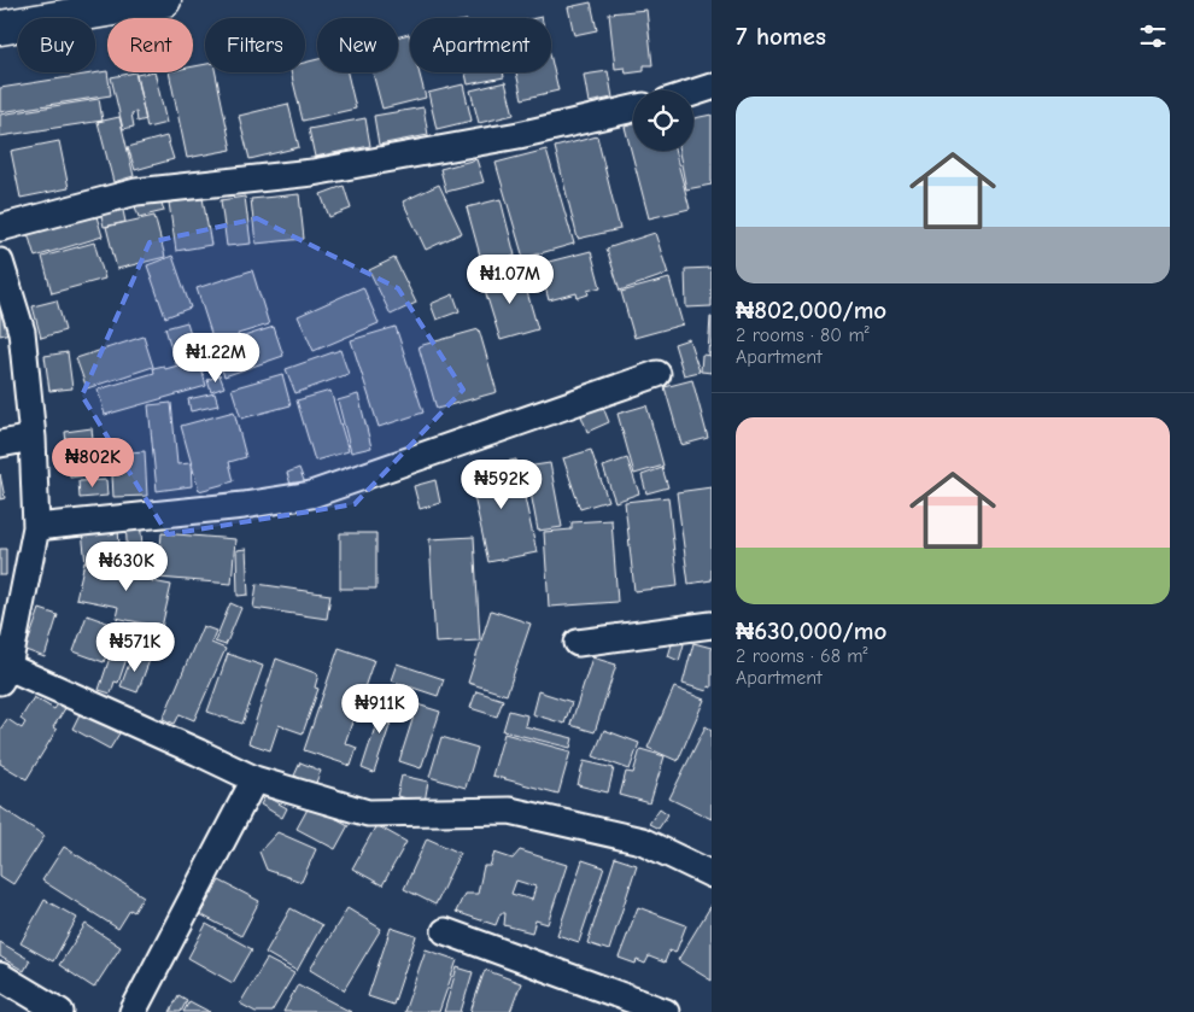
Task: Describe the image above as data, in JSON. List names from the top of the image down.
{
  "page": {
    "heading": "7 homes",
    "chip": [
      "Buy",
      "Rent",
      "Filters",
      "New",
      "Apartment"
    ],
    "list": [
      {
        "name": "₦802,000/mo",
        "note": "2 rooms · 80 m² · Apartment"
      },
      {
        "name": "₦630,000/mo",
        "note": "2 rooms · 68 m² · Apartment"
      }
    ],
    "price": [
      "₦1.07M",
      "₦1.22M",
      "₦802K",
      "₦592K",
      "₦630K",
      "₦571K",
      "₦911K"
    ]
  }
}
